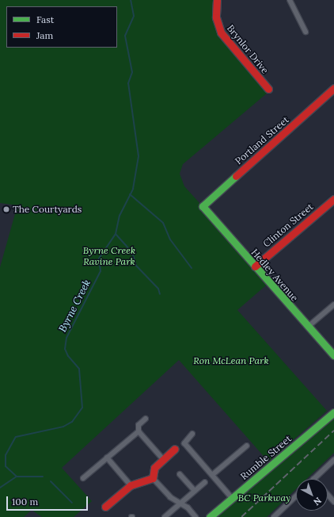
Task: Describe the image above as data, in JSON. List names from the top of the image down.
{
  "streets": {
    "street": [
      "Brynlor Drive",
      "Portland Street",
      "Clinton Street",
      "Hedley Avenue",
      "Rumble Street"
    ]
  },
  "crossings": [
    ["Portland Street", "Hedley Avenue"],
    ["Clinton Street", "Hedley Avenue"]
  ],
  "water": ["Byrne Creek"],
  "parks": ["Byrne Creek Ravine Park", "Ron McLean Park", "BC Parkway"],
  "places": ["The Courtyards"],
  "legend": ["Fast", "Jam"],
  "scale_bar": "100 m",
  "north": "bottom right"
}
